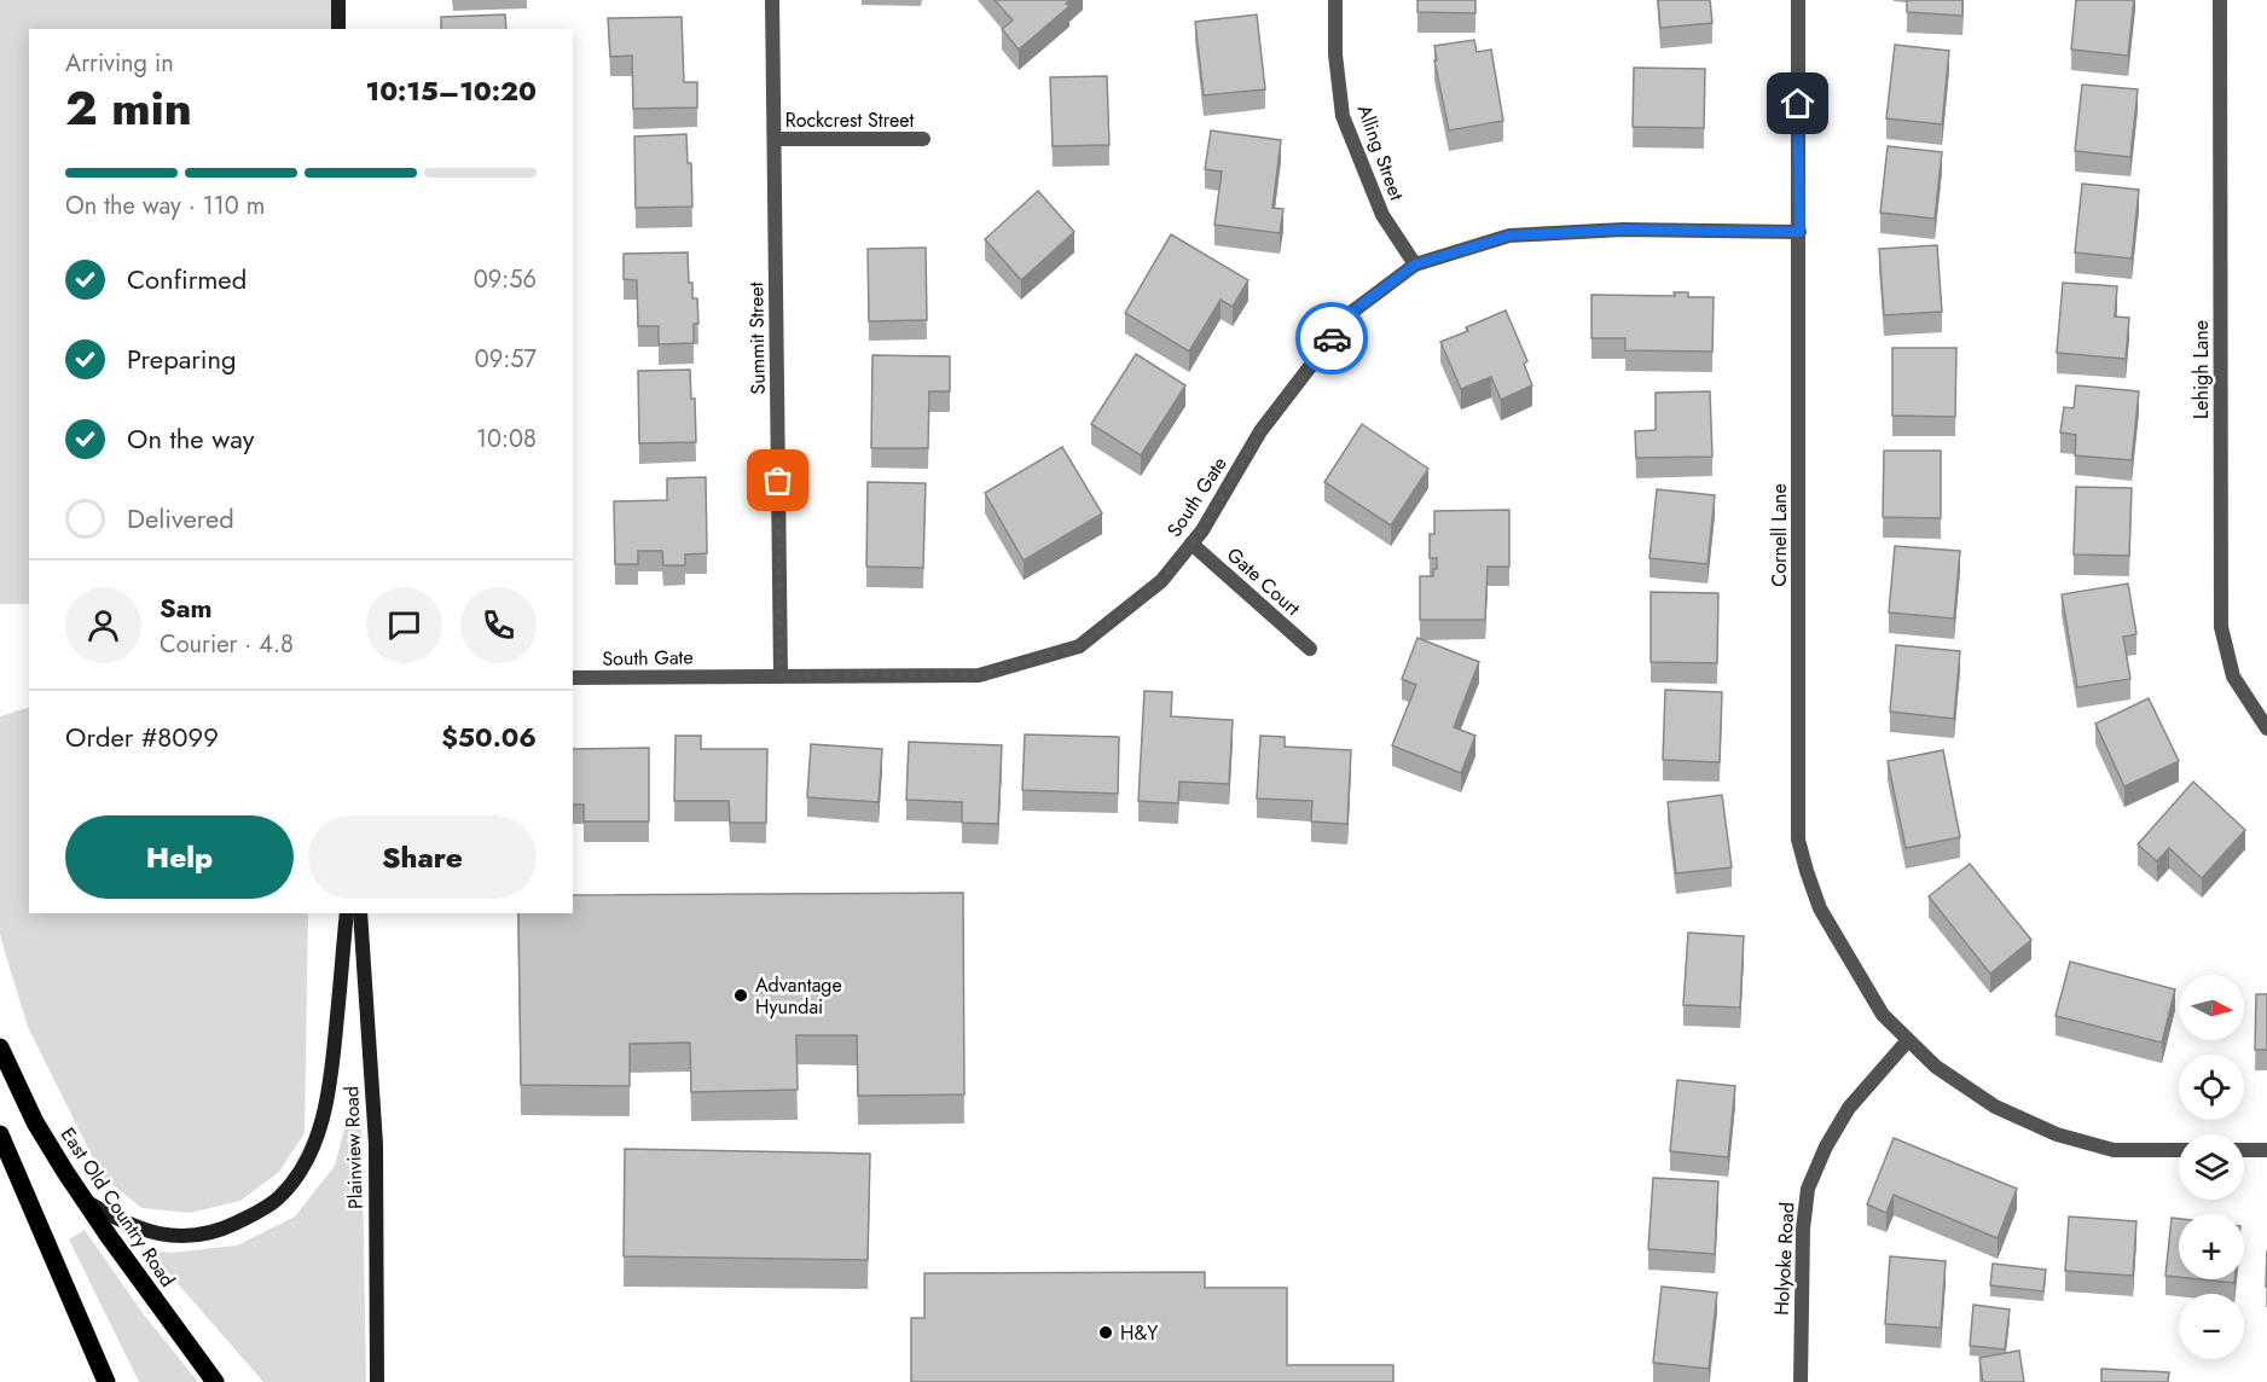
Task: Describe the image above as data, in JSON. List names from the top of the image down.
{
  "streets": {
    "main road": ["Plainview Road", "East Old Country Road"],
    "street": [
      "Rockcrest Street",
      "Alling Street",
      "Summit Street",
      "Lehigh Lane",
      "South Gate",
      "Cornell Lane",
      "Gate Court",
      "Holyoke Road"
    ]
  },
  "crossings": [
    ["Rockcrest Street", "Summit Street"],
    ["Alling Street", "South Gate"],
    ["Summit Street", "South Gate"],
    ["South Gate", "Cornell Lane"],
    ["South Gate", "Gate Court"],
    ["Cornell Lane", "Holyoke Road"]
  ],
  "places": ["Advantage Hyundai", "H&Y"],
  "north": "right",
  "page": {
    "heading": ["2 min", "Arriving in", "10:15–10:20"],
    "panel": [
      "Sam",
      "Courier · 4.8",
      "Order #8099",
      "$50.06"
    ],
    "bar": "On the way · 110 m",
    "list": [
      ["Confirmed", "09:56"],
      ["Preparing", "09:57"],
      ["On the way", "10:08"],
      "Delivered"
    ],
    "buttons": ["Help", "Share"],
    "map_buttons": ["+", "−"]
  }
}
